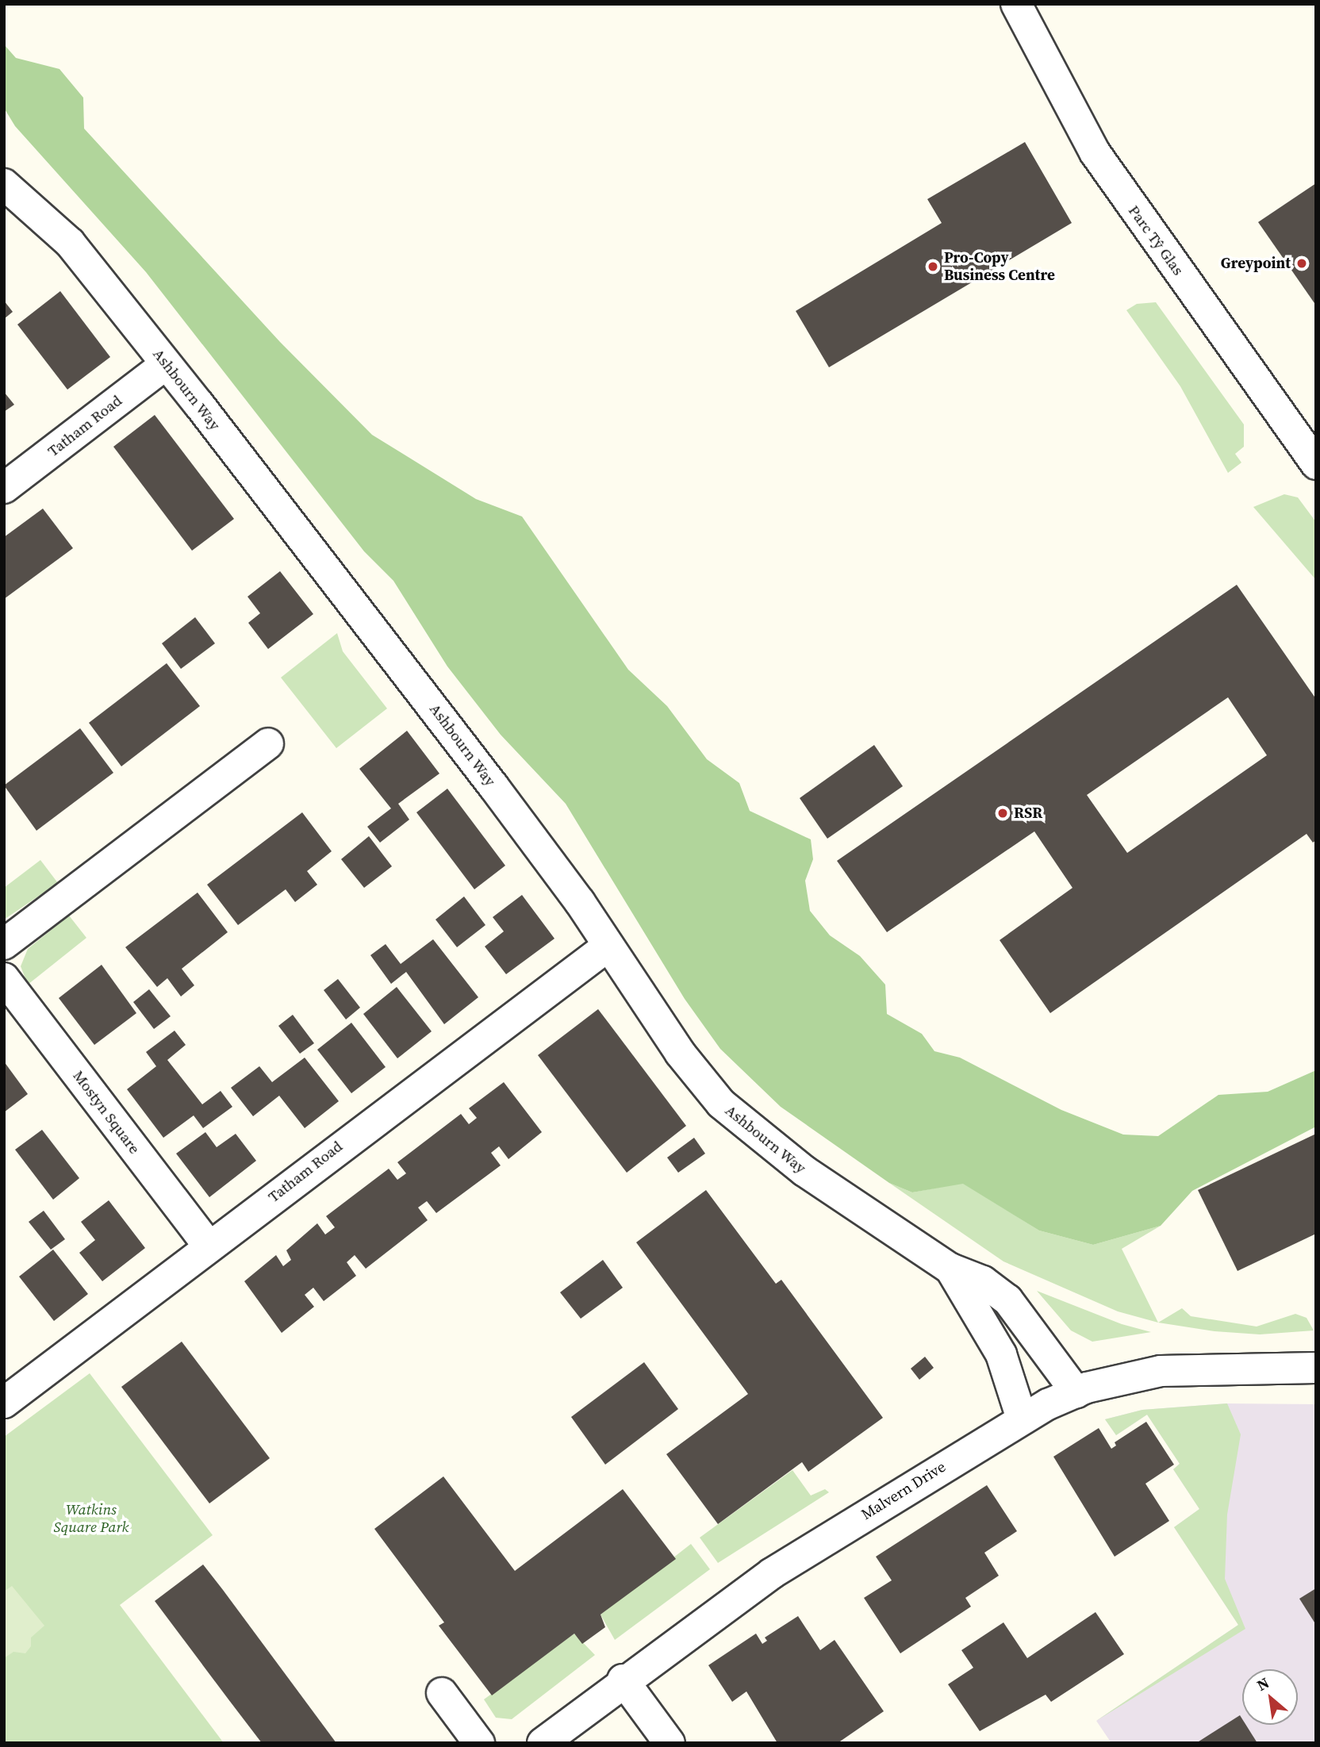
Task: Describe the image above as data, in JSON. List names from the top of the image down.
{
  "streets": {
    "street": [
      "Parc Tŷ Glas",
      "Ashbourn Way",
      "Tatham Road",
      "Mostyn Square",
      "Malvern Drive"
    ]
  },
  "crossings": [
    ["Ashbourn Way", "Tatham Road"],
    ["Ashbourn Way", "Malvern Drive"],
    ["Tatham Road", "Mostyn Square"]
  ],
  "parks": ["Watkins Square Park"],
  "places": ["Greypoint", "Pro-Copy Business Centre", "RSR"],
  "north": "top left"
}
